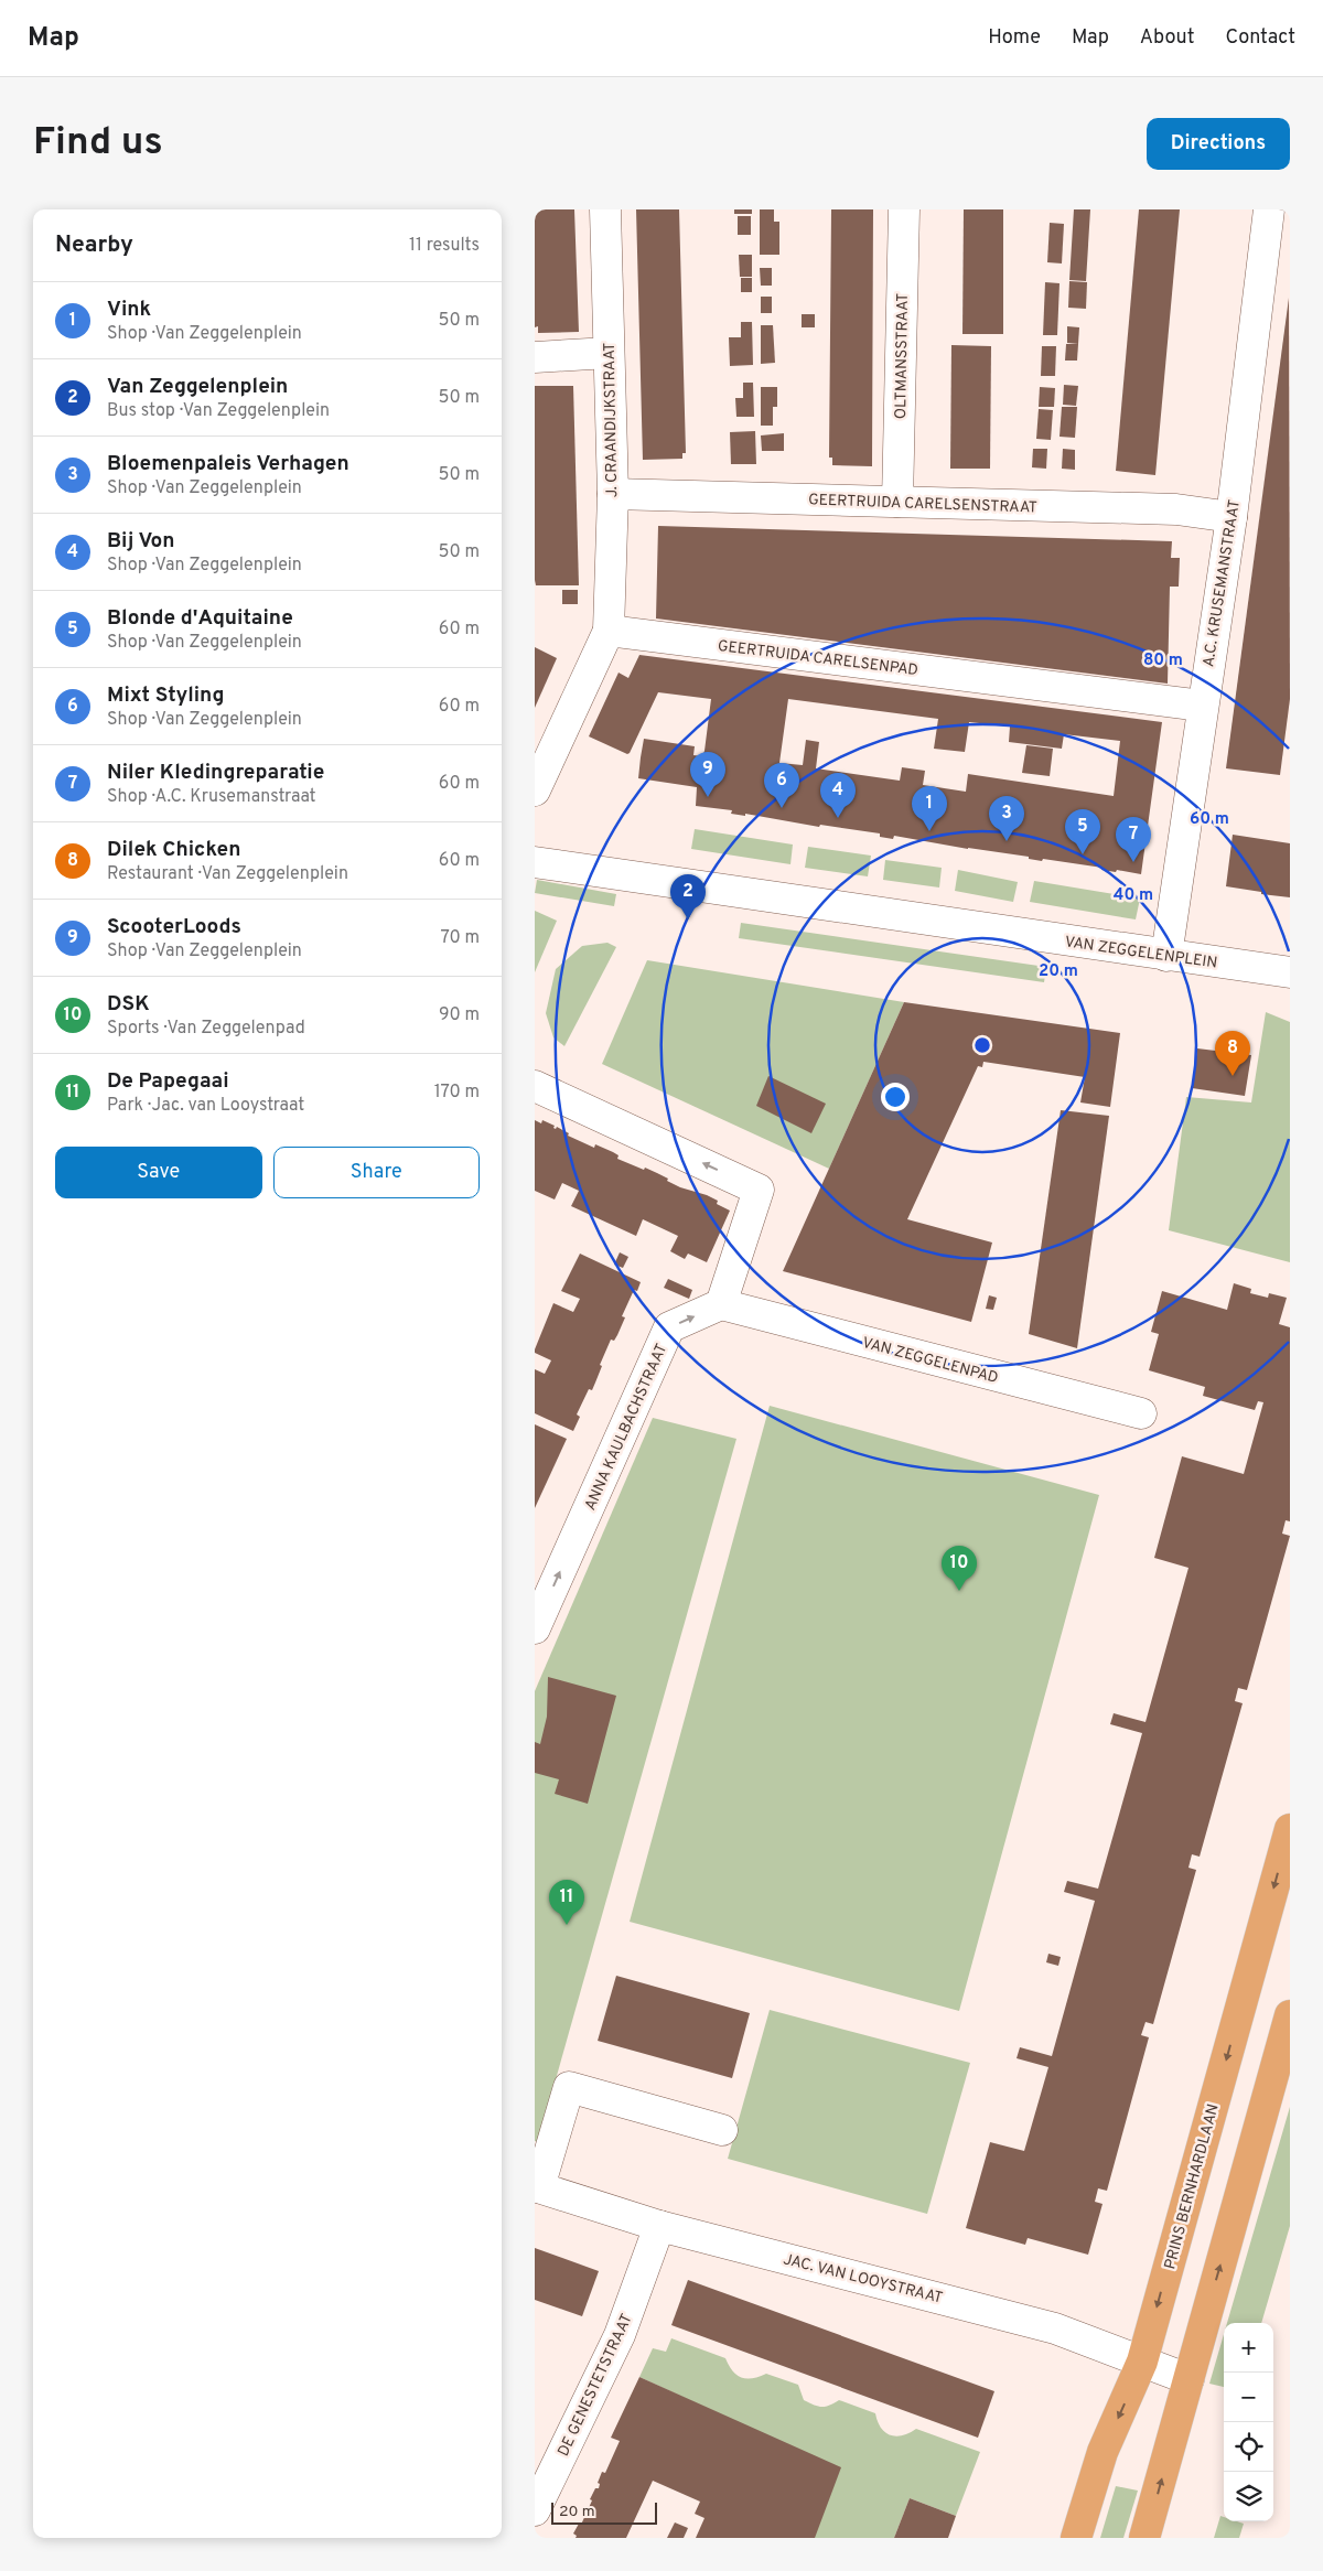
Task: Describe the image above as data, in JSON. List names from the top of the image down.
{
  "streets": {
    "main road": ["PRINS BERNHARDLAAN"],
    "street": [
      "OLTMANSSTRAAT",
      "J. CRAANDIJKSTRAAT",
      "GEERTRUIDA CARELSENSTRAAT",
      "A.C. KRUSEMANSTRAAT",
      "GEERTRUIDA CARELSENPAD",
      "VAN ZEGGELENPLEIN",
      "VAN ZEGGELENPAD",
      "ANNA KAULBACHSTRAAT",
      "JAC. VAN LOOYSTRAAT",
      "DE GENESTETSTRAAT"
    ]
  },
  "crossings": [
    ["OLTMANSSTRAAT", "GEERTRUIDA CARELSENSTRAAT"],
    ["J. CRAANDIJKSTRAAT", "GEERTRUIDA CARELSENSTRAAT"],
    ["J. CRAANDIJKSTRAAT", "GEERTRUIDA CARELSENPAD"],
    ["GEERTRUIDA CARELSENSTRAAT", "A.C. KRUSEMANSTRAAT"],
    ["A.C. KRUSEMANSTRAAT", "GEERTRUIDA CARELSENPAD"],
    ["A.C. KRUSEMANSTRAAT", "VAN ZEGGELENPLEIN"],
    ["VAN ZEGGELENPAD", "ANNA KAULBACHSTRAAT"],
    ["PRINS BERNHARDLAAN", "JAC. VAN LOOYSTRAAT"],
    ["JAC. VAN LOOYSTRAAT", "DE GENESTETSTRAAT"]
  ],
  "one_way": ["ANNA KAULBACHSTRAAT"],
  "scale_bar": "20 m",
  "page": {
    "header": "Map",
    "nav": [
      "Home",
      "Map",
      "About",
      "Contact"
    ],
    "buttons": [
      "Directions",
      ["Save", "Share"]
    ],
    "title": "Find us",
    "heading": ["Nearby", "11 results"],
    "list": [
      {
        "mark": "1",
        "name": "Vink",
        "note": "Shop · Van Zeggelenplein",
        "value": "50 m"
      },
      {
        "mark": "2",
        "name": "Van Zeggelenplein",
        "note": "Bus stop · Van Zeggelenplein",
        "value": "50 m"
      },
      {
        "mark": "3",
        "name": "Bloemenpaleis Verhagen",
        "note": "Shop · Van Zeggelenplein",
        "value": "50 m"
      },
      {
        "mark": "4",
        "name": "Bij Von",
        "note": "Shop · Van Zeggelenplein",
        "value": "50 m"
      },
      {
        "mark": "5",
        "name": "Blonde d'Aquitaine",
        "note": "Shop · Van Zeggelenplein",
        "value": "60 m"
      },
      {
        "mark": "6",
        "name": "Mixt Styling",
        "note": "Shop · Van Zeggelenplein",
        "value": "60 m"
      },
      {
        "mark": "7",
        "name": "Niler Kledingreparatie",
        "note": "Shop · A.C. Krusemanstraat",
        "value": "60 m"
      },
      {
        "mark": "8",
        "name": "Dilek Chicken",
        "note": "Restaurant · Van Zeggelenplein",
        "value": "60 m"
      },
      {
        "mark": "9",
        "name": "ScooterLoods",
        "note": "Shop · Van Zeggelenplein",
        "value": "70 m"
      },
      {
        "mark": "10",
        "name": "DSK",
        "note": "Sports · Van Zeggelenpad",
        "value": "90 m"
      },
      {
        "mark": "11",
        "name": "De Papegaai",
        "note": "Park · Jac. van Looystraat",
        "value": "170 m"
      }
    ],
    "pins": [
      "9",
      "6",
      "4",
      "1",
      "3",
      "5",
      "7",
      "2",
      "8",
      "10",
      "11"
    ],
    "map_buttons": ["+", "−"],
    "scale": "20 m"
  },
  "rings": [
    "80 m",
    "60 m",
    "40 m",
    "20 m"
  ]
}
